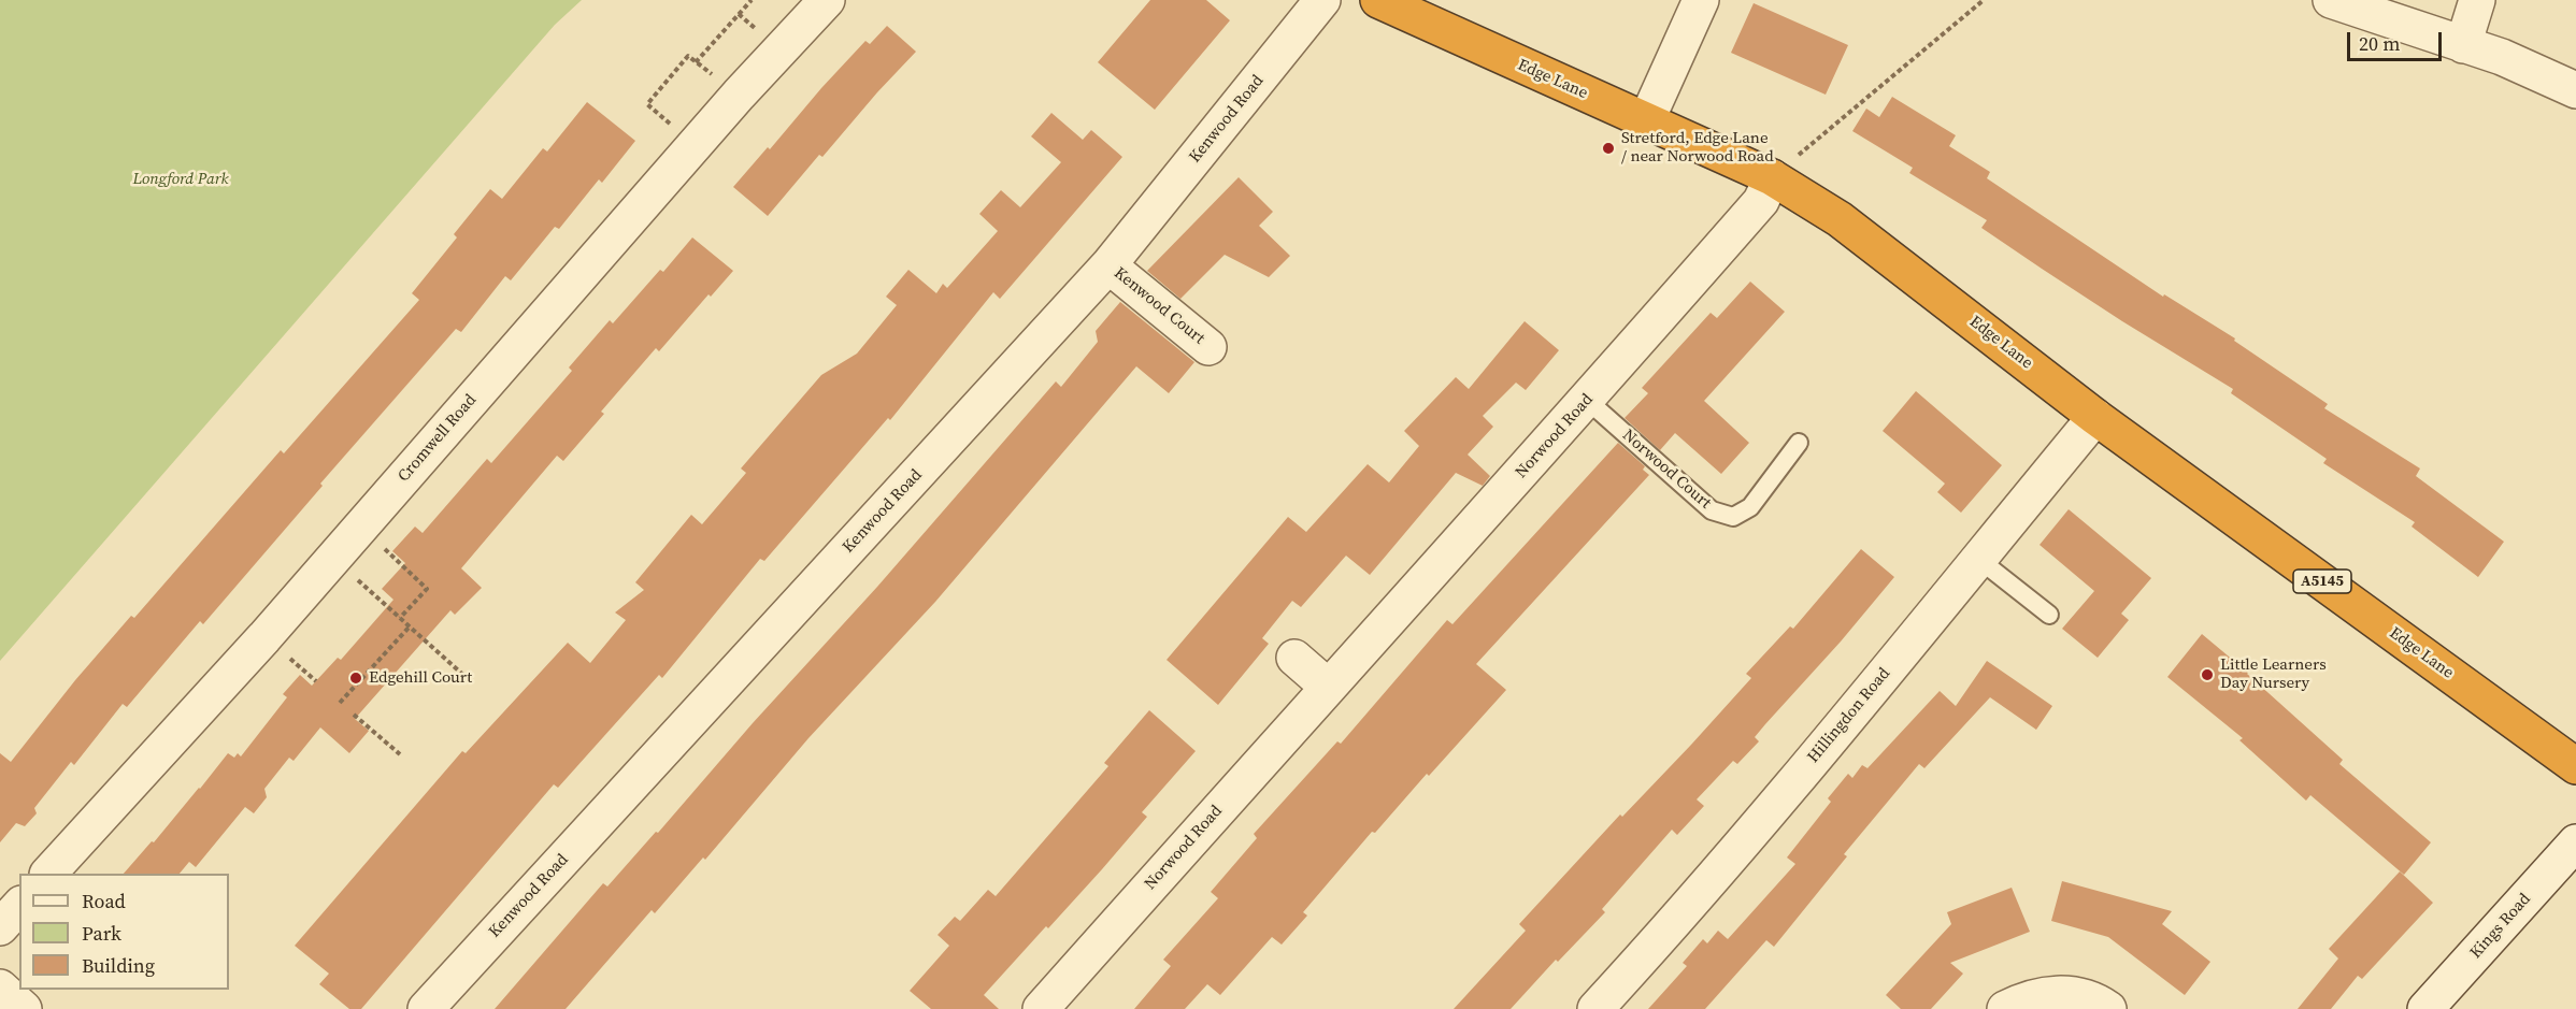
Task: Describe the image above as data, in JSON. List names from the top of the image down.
{
  "streets": {
    "highway": ["Edge Lane", "A5145"],
    "street": [
      "Kenwood Road",
      "Kenwood Court",
      "Norwood Road",
      "Cromwell Road",
      "Hillingdon Road",
      "Kings Road"
    ],
    "lane": ["Norwood Court"]
  },
  "crossings": [
    ["Edge Lane", "Norwood Road"],
    ["Edge Lane", "Hillingdon Road"],
    ["Kenwood Road", "Kenwood Court"],
    ["Norwood Road", "Norwood Court"]
  ],
  "parks": ["Longford Park"],
  "places": ["Stretford, Edge Lane / near Norwood Road", "Little Learners Day Nursery", "Edgehill Court"],
  "legend": ["Road", "Park", "Building"],
  "scale_bar": "20 m"
}
